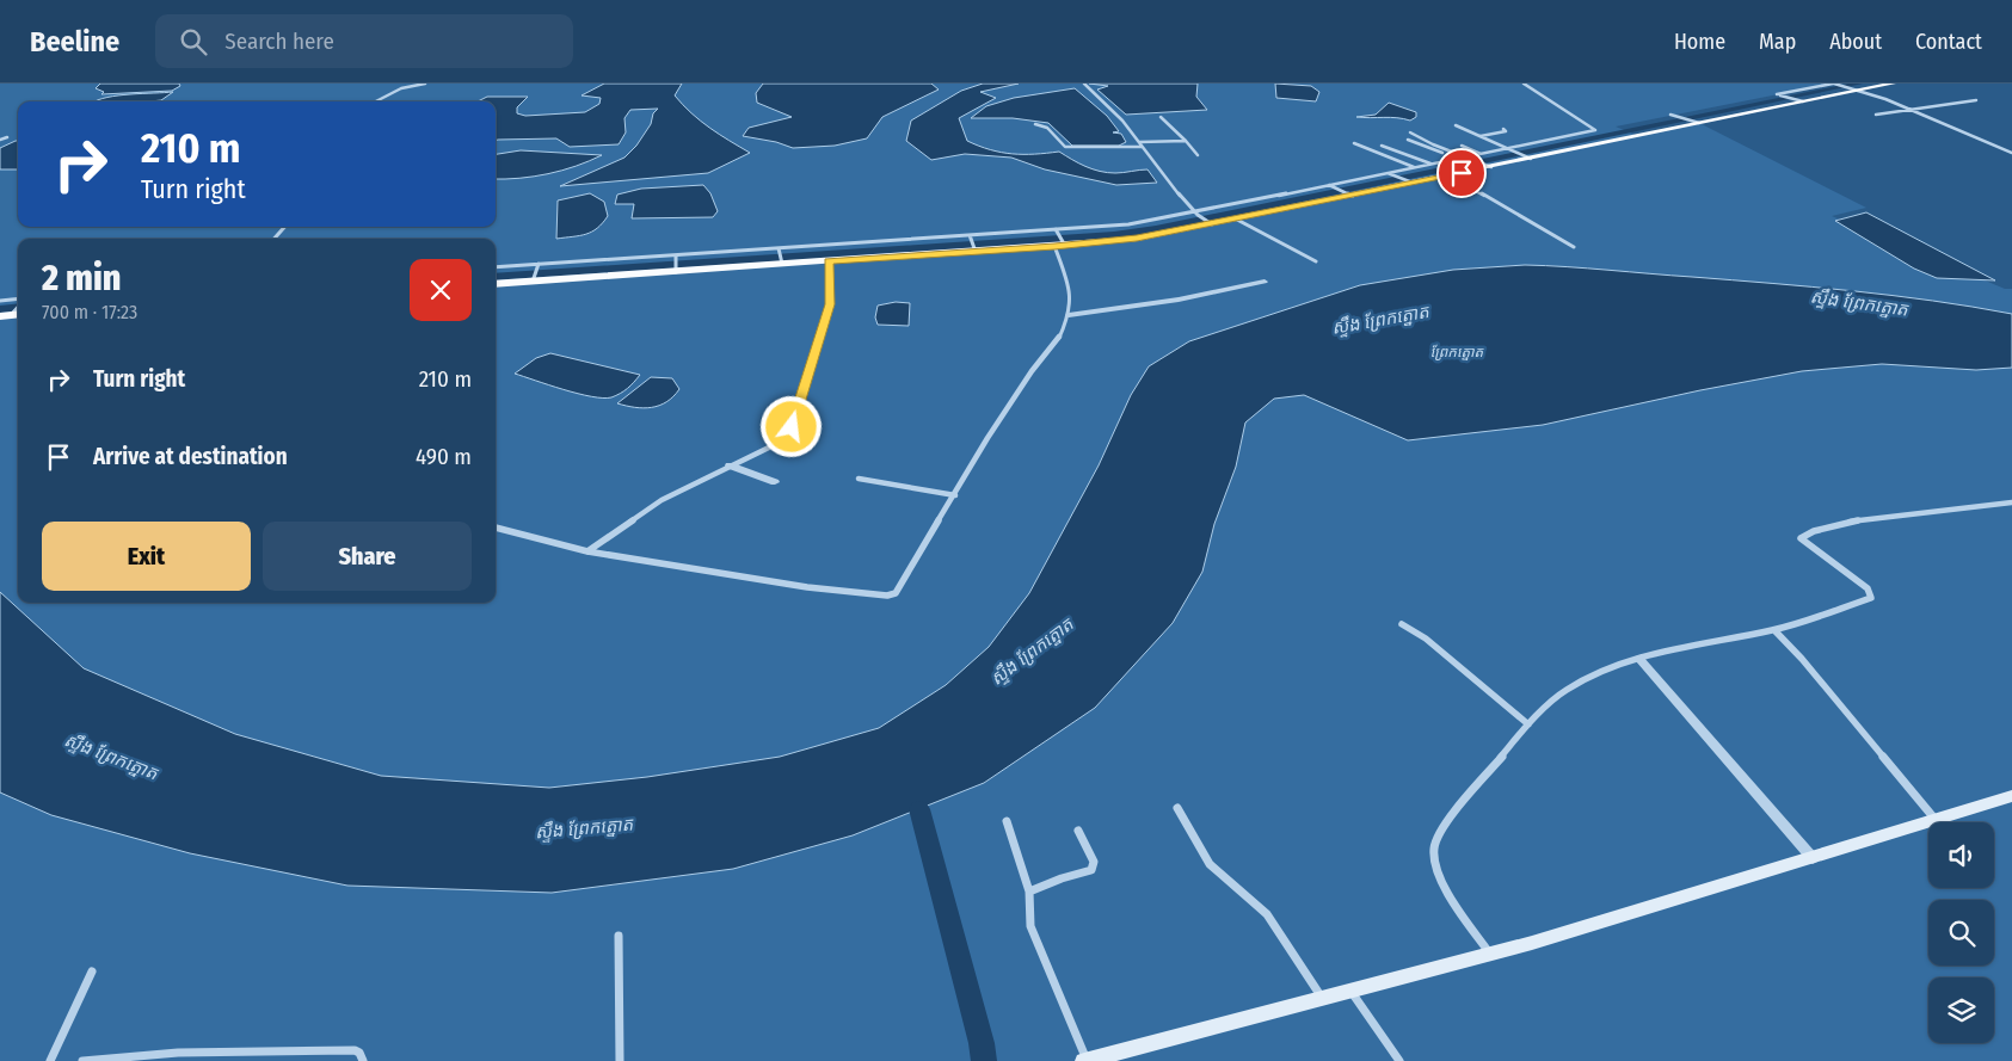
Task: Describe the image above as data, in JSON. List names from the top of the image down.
{
  "water": ["ស្ទឹង ព្រែកត្នោត", "ព្រែកត្នោត"],
  "page": {
    "header": "Beeline",
    "search": "Search here",
    "nav": [
      "Home",
      "Map",
      "About",
      "Contact"
    ],
    "turn": ["210 m", "Turn right"],
    "heading": ["2 min", "700 m · 17:23"],
    "list": [
      {
        "name": "Turn right",
        "value": "210 m"
      },
      {
        "name": "Arrive at destination",
        "value": "490 m"
      }
    ],
    "buttons": ["Exit", "Share"]
  }
}
